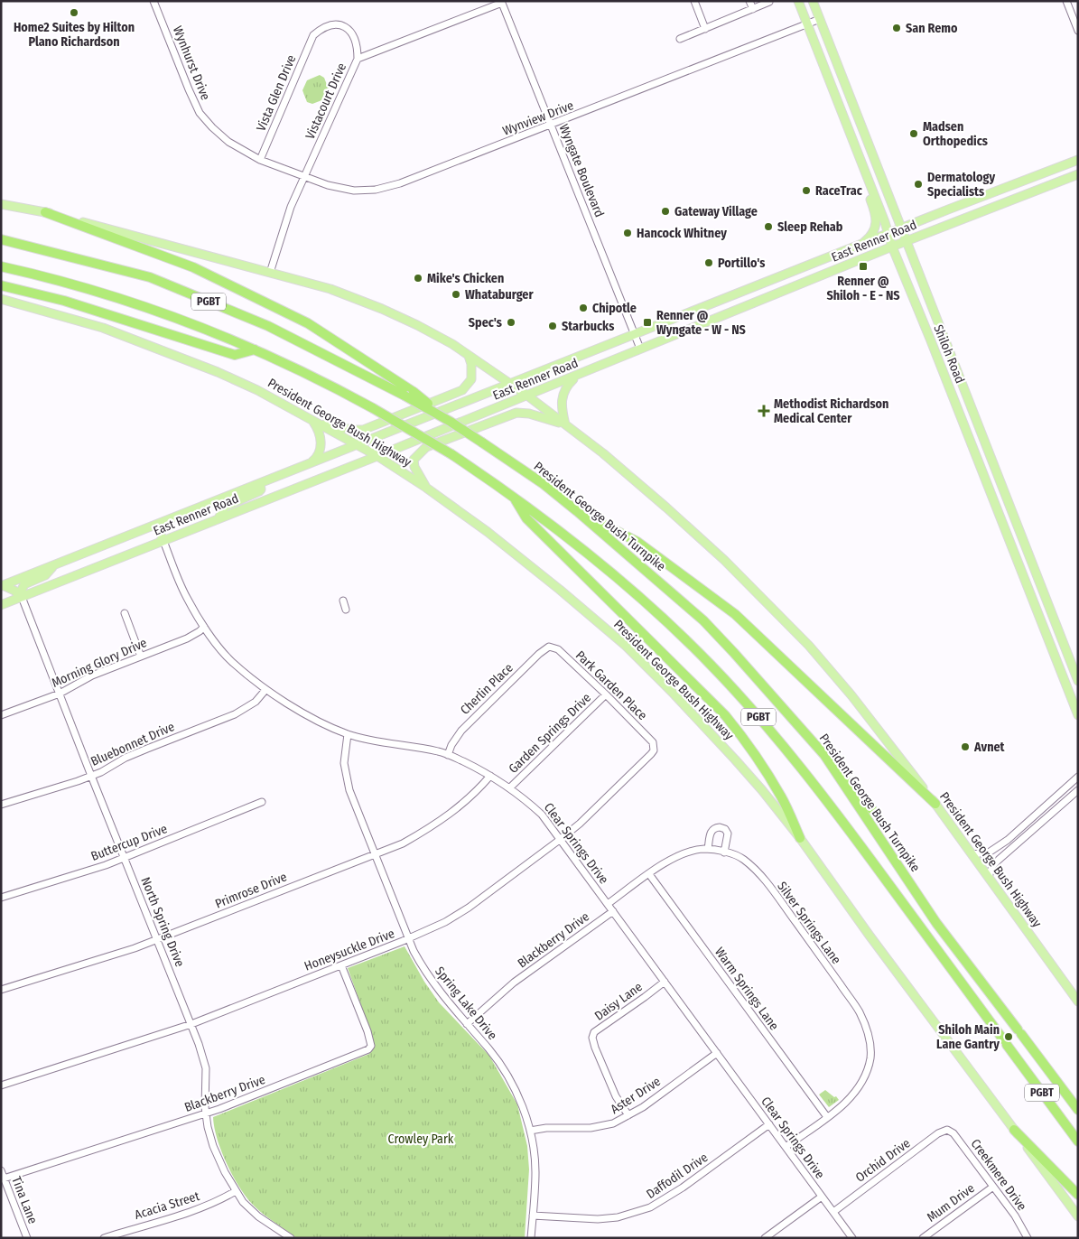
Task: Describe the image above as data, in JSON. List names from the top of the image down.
{
  "streets": {
    "highway": ["PGBT", "President George Bush Turnpike"],
    "main road": ["East Renner Road", "Shiloh Road", "President George Bush Highway"],
    "street": [
      "Wynhurst Drive",
      "Vista Glen Drive",
      "Vistacourt Drive",
      "Wynview Drive",
      "Wyngate Boulevard",
      "Morning Glory Drive",
      "Park Garden Place",
      "Cherlin Place",
      "Garden Springs Drive",
      "Bluebonnet Drive",
      "Buttercup Drive",
      "Clear Springs Drive",
      "Primrose Drive",
      "North Spring Drive",
      "Silver Springs Lane",
      "Blackberry Drive",
      "Honeysuckle Drive",
      "Warm Springs Lane",
      "Daisy Lane",
      "Spring Lake Drive",
      "Aster Drive",
      "Orchid Drive",
      "Creekmere Drive",
      "Daffodil Drive",
      "Tina Lane",
      "Mum Drive",
      "Acacia Street"
    ]
  },
  "crossings": [
    ["Wynhurst Drive", "Vista Glen Drive"],
    ["Wynhurst Drive", "Wynview Drive"],
    ["Vista Glen Drive", "Vistacourt Drive"],
    ["Vista Glen Drive", "Wynview Drive"],
    ["Vistacourt Drive", "Wynview Drive"],
    ["Vistacourt Drive", "Wyngate Boulevard"],
    ["Vistacourt Drive", "President George Bush Highway"],
    ["Wynview Drive", "Wyngate Boulevard"],
    ["Wynview Drive", "Shiloh Road"],
    ["Wyngate Boulevard", "East Renner Road"],
    ["East Renner Road", "Shiloh Road"],
    ["East Renner Road", "President George Bush Highway"],
    ["East Renner Road", "Clear Springs Drive"],
    ["East Renner Road", "North Spring Drive"],
    ["PGBT", "President George Bush Turnpike"],
    ["Morning Glory Drive", "Clear Springs Drive"],
    ["Morning Glory Drive", "North Spring Drive"],
    ["Park Garden Place", "Cherlin Place"],
    ["Park Garden Place", "Garden Springs Drive"],
    ["Park Garden Place", "Honeysuckle Drive"],
    ["Cherlin Place", "Clear Springs Drive"],
    ["Garden Springs Drive", "Clear Springs Drive"],
    ["Bluebonnet Drive", "Clear Springs Drive"],
    ["Bluebonnet Drive", "North Spring Drive"],
    ["Buttercup Drive", "North Spring Drive"],
    ["Clear Springs Drive", "Primrose Drive"],
    ["Clear Springs Drive", "Silver Springs Lane"],
    ["Clear Springs Drive", "Blackberry Drive"],
    ["Clear Springs Drive", "Honeysuckle Drive"],
    ["Clear Springs Drive", "Daisy Lane"],
    ["Clear Springs Drive", "Spring Lake Drive"],
    ["Clear Springs Drive", "Aster Drive"],
    ["Clear Springs Drive", "Orchid Drive"],
    ["Clear Springs Drive", "Daffodil Drive"],
    ["Primrose Drive", "North Spring Drive"],
    ["Primrose Drive", "Spring Lake Drive"],
    ["North Spring Drive", "Blackberry Drive"],
    ["North Spring Drive", "Honeysuckle Drive"],
    ["North Spring Drive", "Acacia Street"],
    ["Silver Springs Lane", "Warm Springs Lane"],
    ["Blackberry Drive", "Honeysuckle Drive"],
    ["Blackberry Drive", "Spring Lake Drive"],
    ["Blackberry Drive", "Tina Lane"],
    ["Honeysuckle Drive", "Spring Lake Drive"],
    ["Daisy Lane", "Aster Drive"],
    ["Spring Lake Drive", "Aster Drive"],
    ["Spring Lake Drive", "Daffodil Drive"],
    ["Orchid Drive", "Creekmere Drive"],
    ["Creekmere Drive", "Mum Drive"]
  ],
  "parks": ["Crowley Park"],
  "places": {
    "other": [
      "Home2 Suites by Hilton Plano Richardson",
      "San Remo",
      "Madsen Orthopedics",
      "Dermatology Specialists",
      "RaceTrac",
      "Gateway Village",
      "Sleep Rehab",
      "Hancock Whitney",
      "Portillo's",
      "Mike's Chicken",
      "Whataburger",
      "Chipotle",
      "Spec's",
      "Starbucks",
      "Avnet",
      "Shiloh Main Lane Gantry"
    ],
    "transit": ["Renner @ Shiloh - E - NS", "Renner @ Wyngate - W - NS"],
    "health": ["Methodist Richardson Medical Center"]
  }
}
